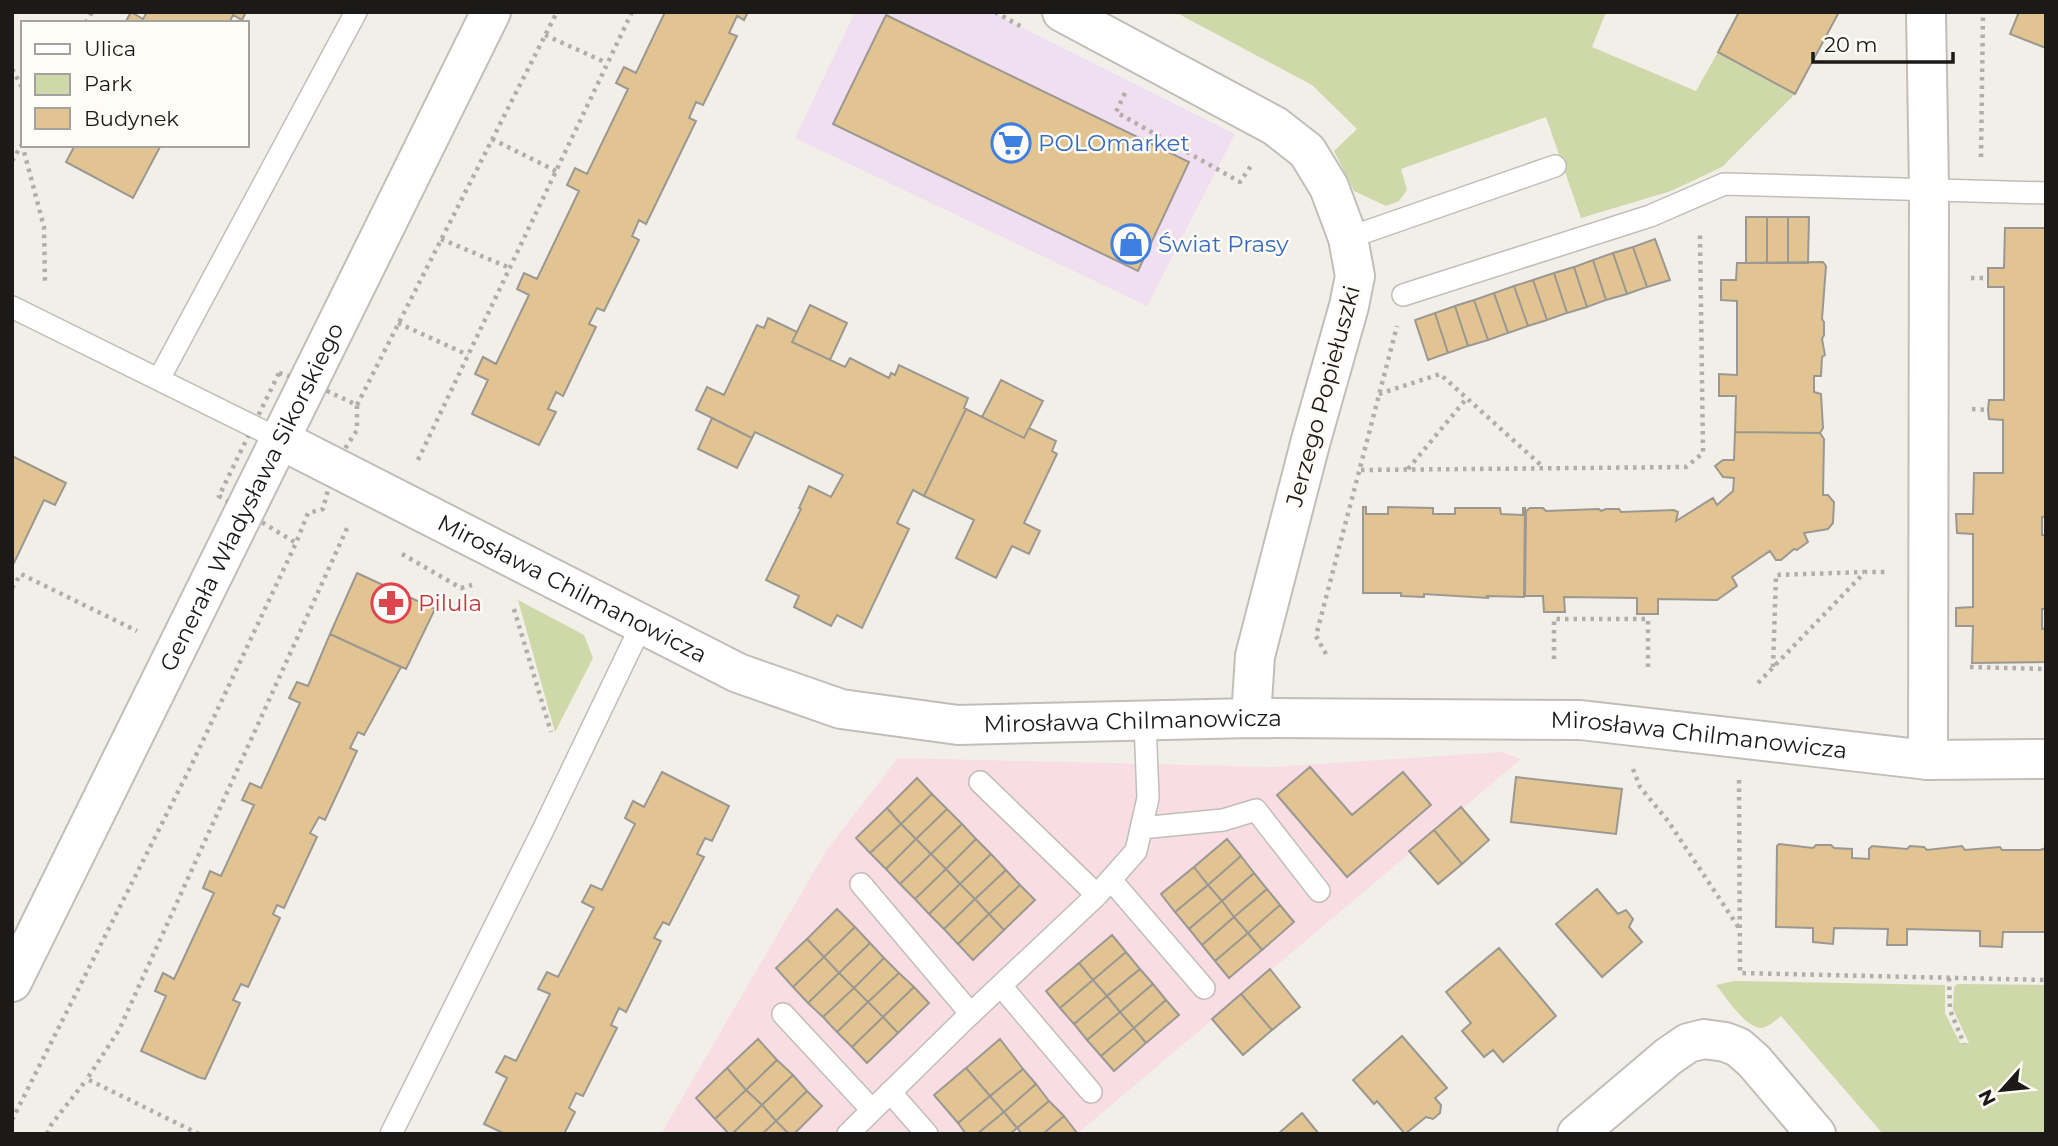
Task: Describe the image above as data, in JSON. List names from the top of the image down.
{
  "streets": {
    "street": ["Jerzego Popiełuszki", "Generała Władysława Sikorskiego", "Mirosława Chilmanowicza"]
  },
  "crossings": [
    ["Jerzego Popiełuszki", "Mirosława Chilmanowicza"],
    ["Generała Władysława Sikorskiego", "Mirosława Chilmanowicza"]
  ],
  "places": {
    "supermarket": ["POLOmarket"],
    "shop": ["Świat Prasy"],
    "pharmacy": ["Pilula"]
  },
  "legend": ["Ulica", "Park", "Budynek"],
  "scale_bar": "20 m",
  "north": "bottom left"
}
